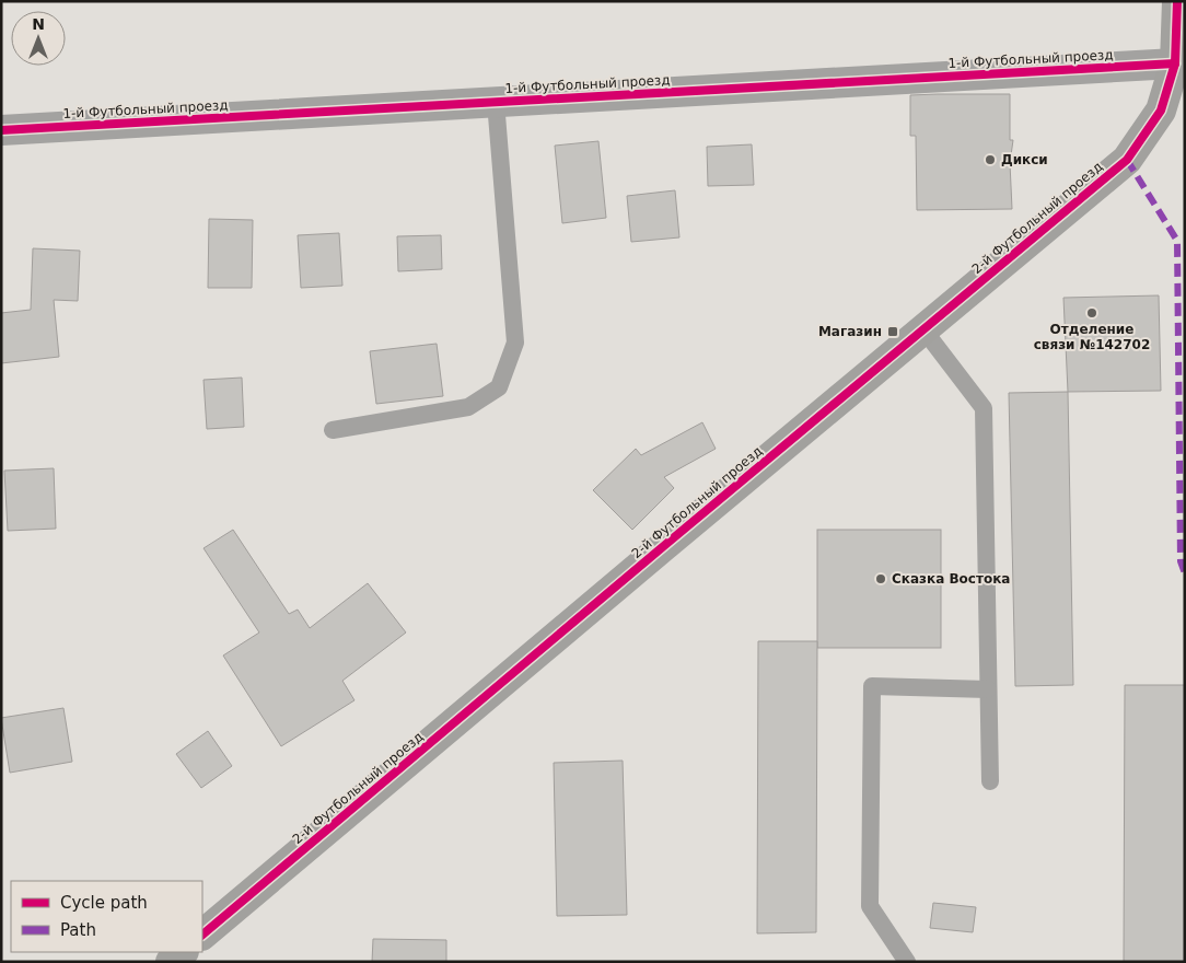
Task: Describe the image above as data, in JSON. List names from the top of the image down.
{
  "streets": {
    "street": ["1-й Футбольный проезд", "2-й Футбольный проезд"]
  },
  "crossings": [
    ["1-й Футбольный проезд", "2-й Футбольный проезд"]
  ],
  "places": {
    "other": ["Дикси", "Отделение связи №142702", "Сказка Востока"],
    "transit": ["Магазин"]
  },
  "legend": ["Cycle path", "Path"],
  "north": "top"
}
